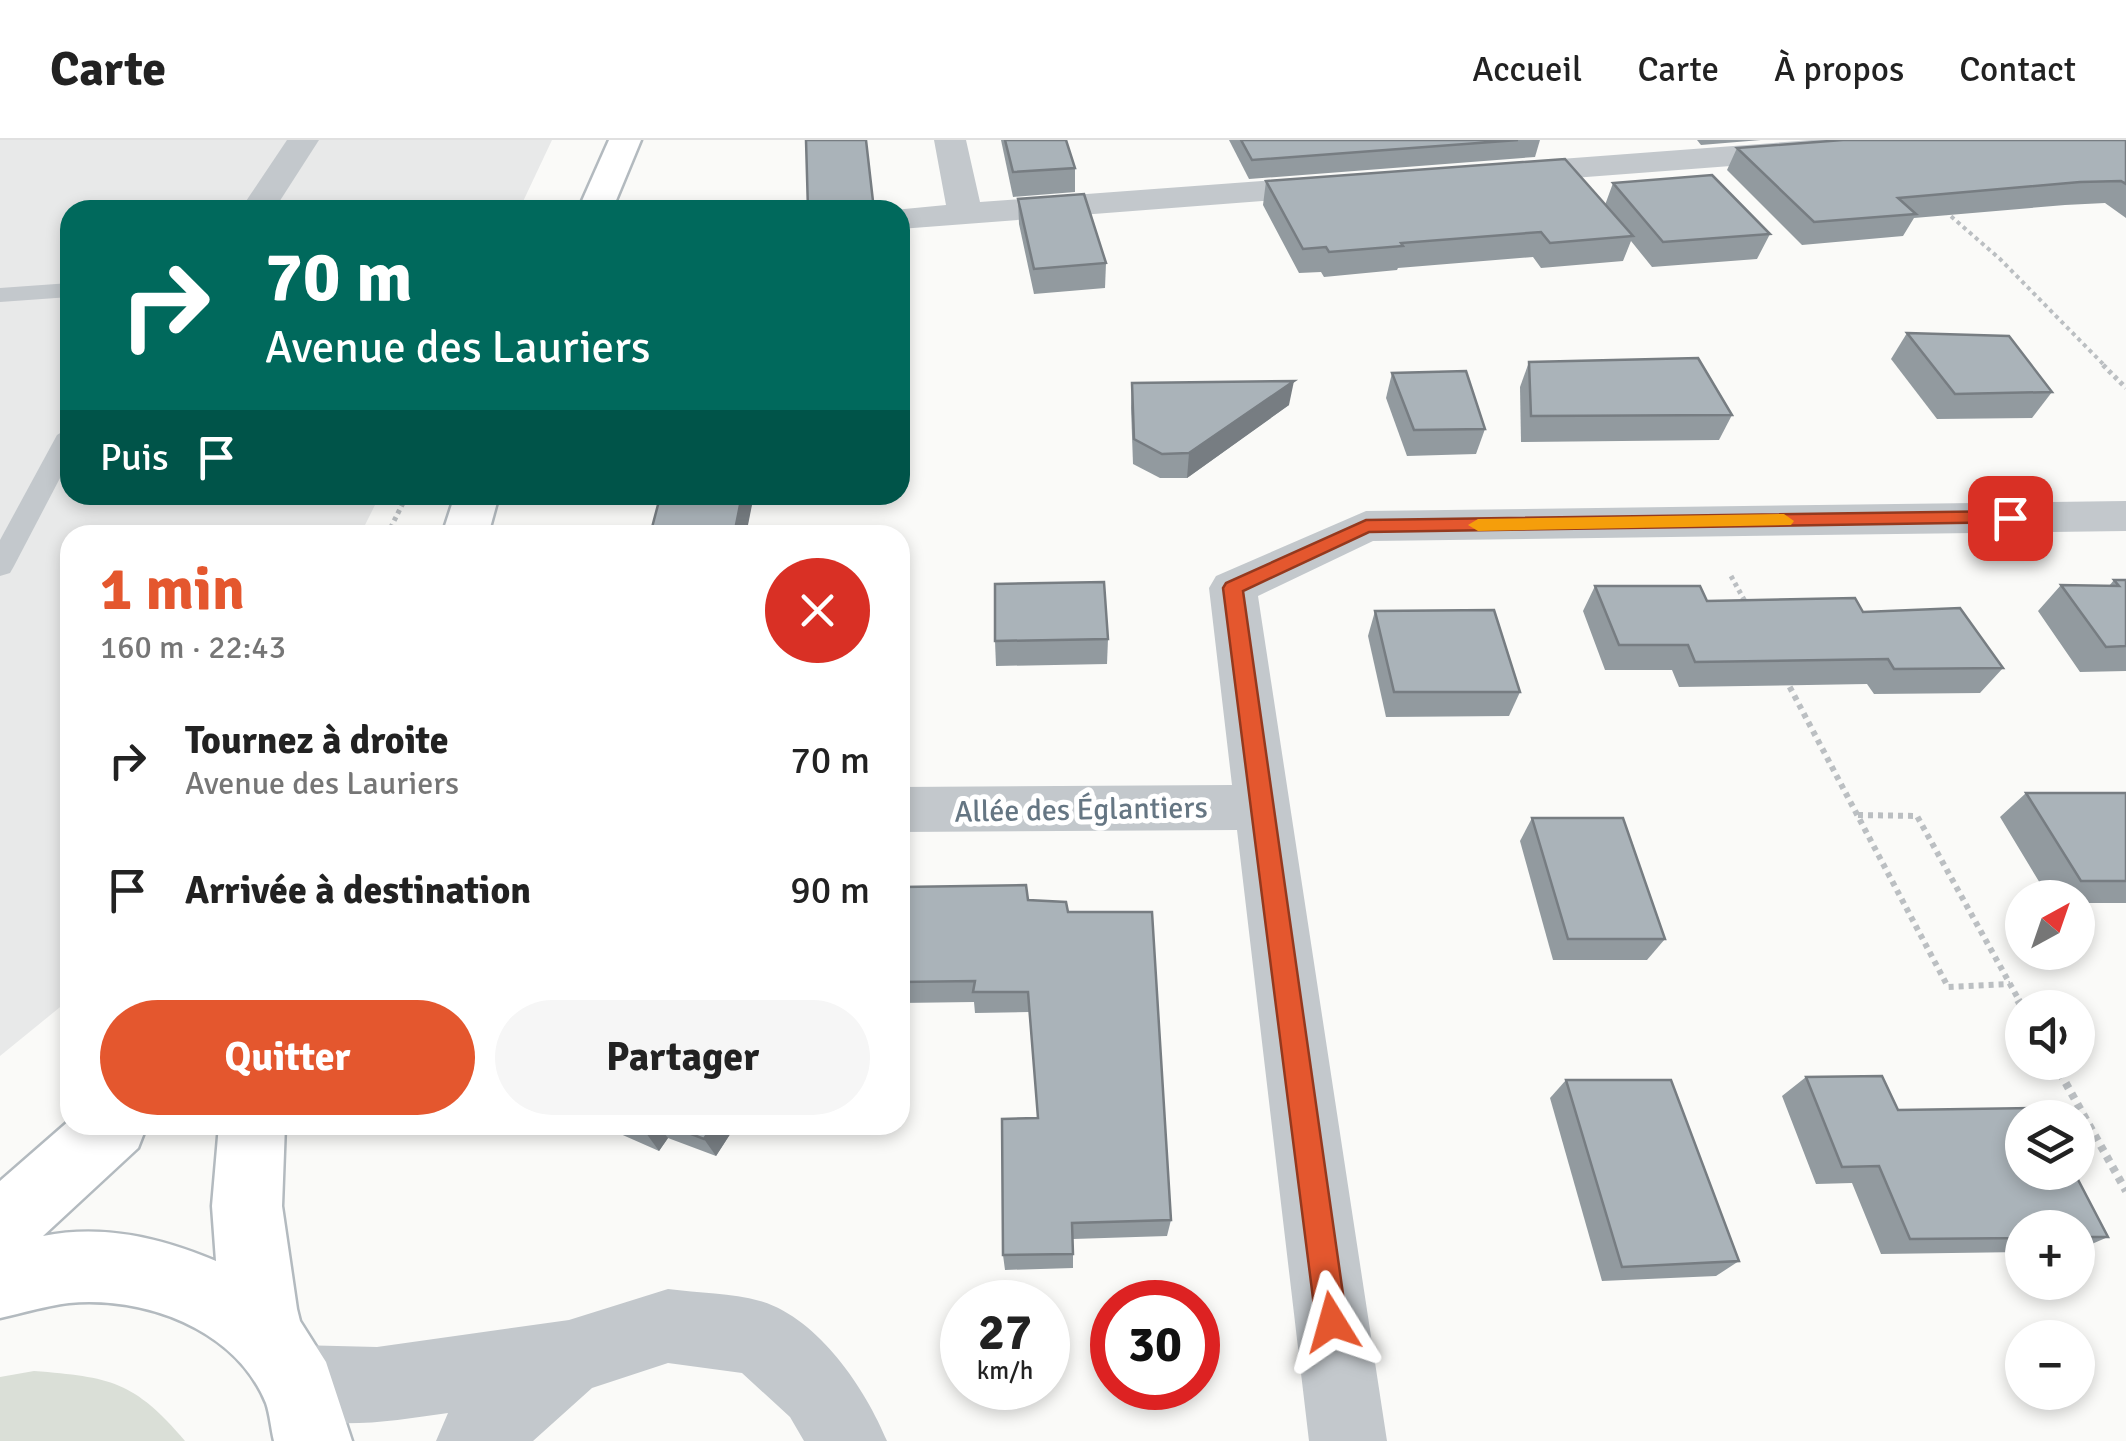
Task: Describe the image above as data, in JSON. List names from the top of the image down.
{
  "streets": {
    "street": ["Allée des Églantiers"]
  },
  "north": "top right",
  "page": {
    "header": "Carte",
    "nav": [
      "Accueil",
      "Carte",
      "À propos",
      "Contact"
    ],
    "turn": ["70 m", "Avenue des Lauriers"],
    "then": "Puis",
    "heading": ["1 min", "160 m · 22:43"],
    "list": [
      {
        "name": "Tournez à droite",
        "note": "Avenue des Lauriers",
        "value": "70 m"
      },
      {
        "name": "Arrivée à destination",
        "value": "90 m"
      }
    ],
    "map_buttons": ["+", "−"],
    "buttons": ["Quitter", "Partager"],
    "speed": "27 km/h",
    "limit": "30"
  }
}
